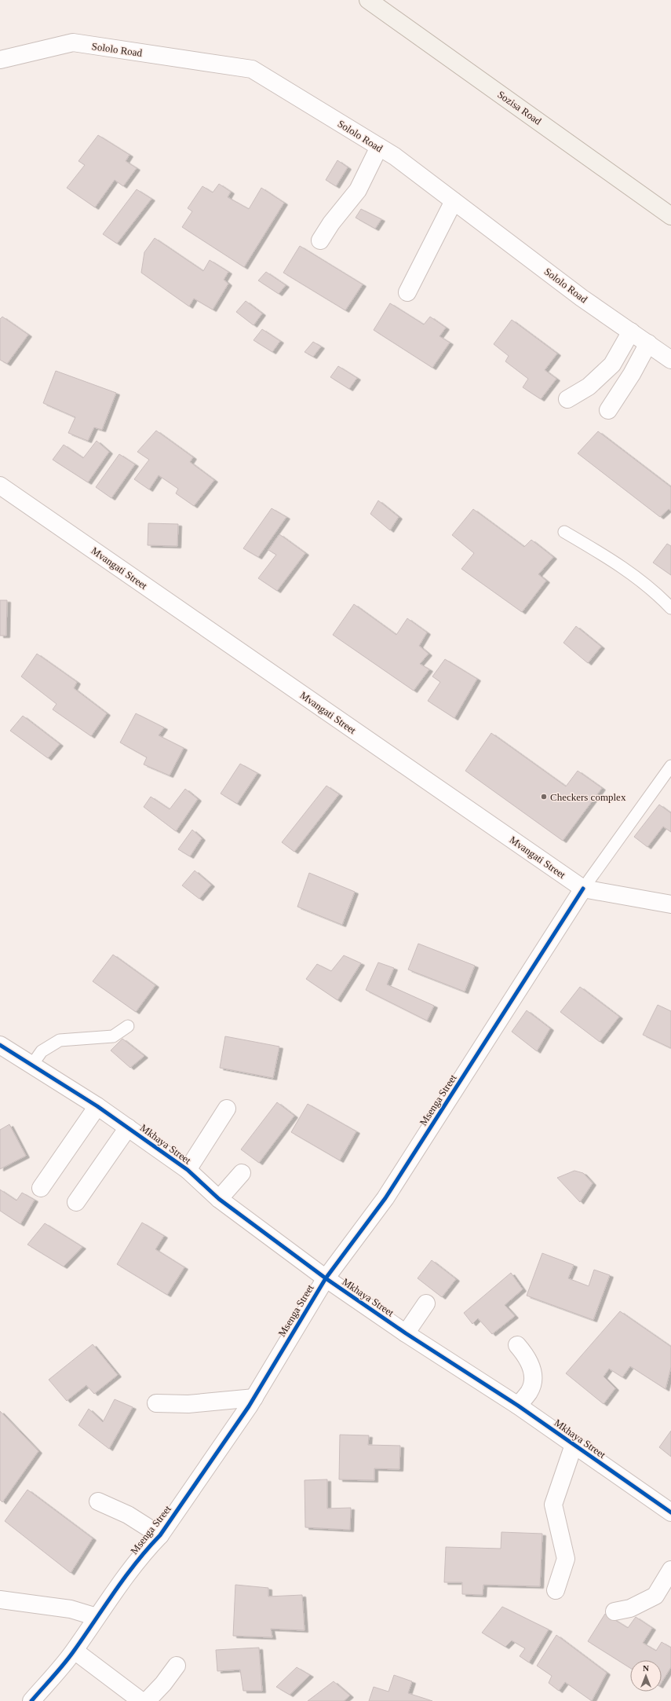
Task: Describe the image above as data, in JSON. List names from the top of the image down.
{
  "streets": {
    "main road": ["Sozisa Road"],
    "street": [
      "Sololo Road",
      "Mvangati Street",
      "Msenga Street",
      "Mkhaya Street"
    ]
  },
  "crossings": [
    ["Mvangati Street", "Msenga Street"],
    ["Msenga Street", "Mkhaya Street"]
  ],
  "places": ["Checkers complex"],
  "north": "top"
}
